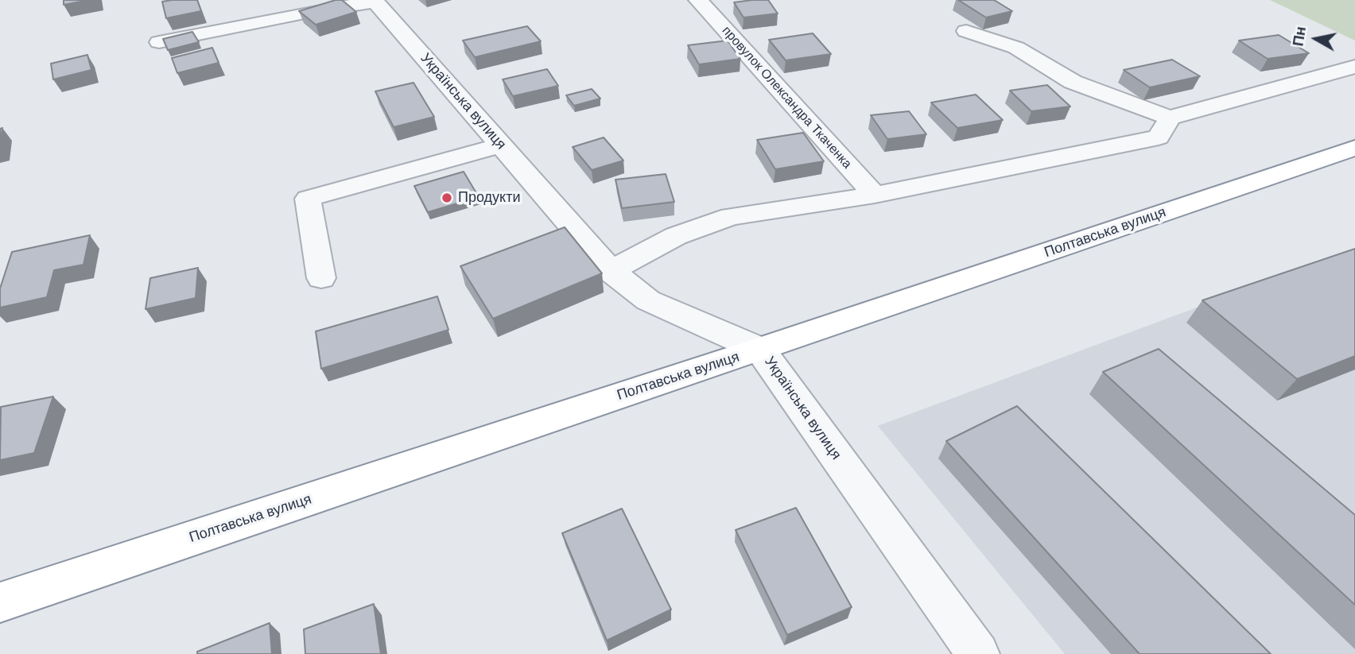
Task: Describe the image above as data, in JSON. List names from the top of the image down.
{
  "streets": {
    "highway": ["Полтавська вулиця"],
    "street": ["провулок Олександра Ткаченка", "Українська вулиця"]
  },
  "crossings": [
    ["Українська вулиця", "Полтавська вулиця"]
  ],
  "places": ["Продукти"],
  "north": "left"
}
